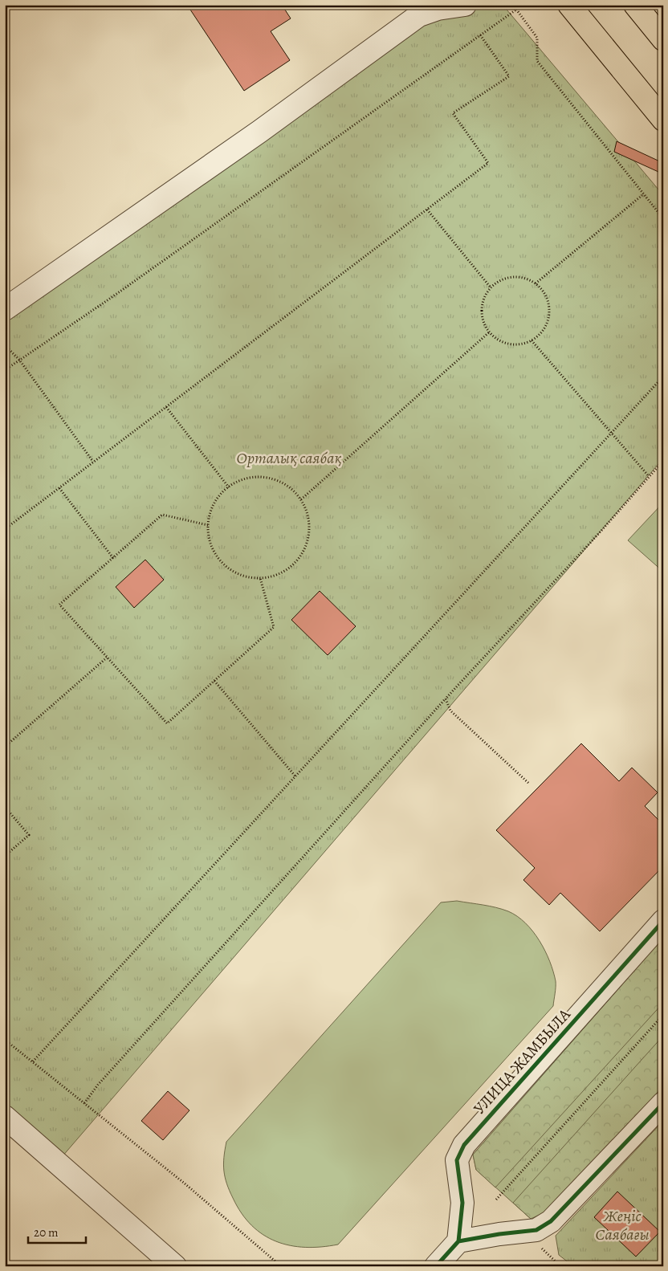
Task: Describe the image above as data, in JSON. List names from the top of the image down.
{
  "streets": {
    "street": ["УЛИЦА ЖАМБЫЛА"]
  },
  "parks": ["Орталық саябақ", "Жеңіс Саябағы"],
  "scale_bar": "20 m"
}
